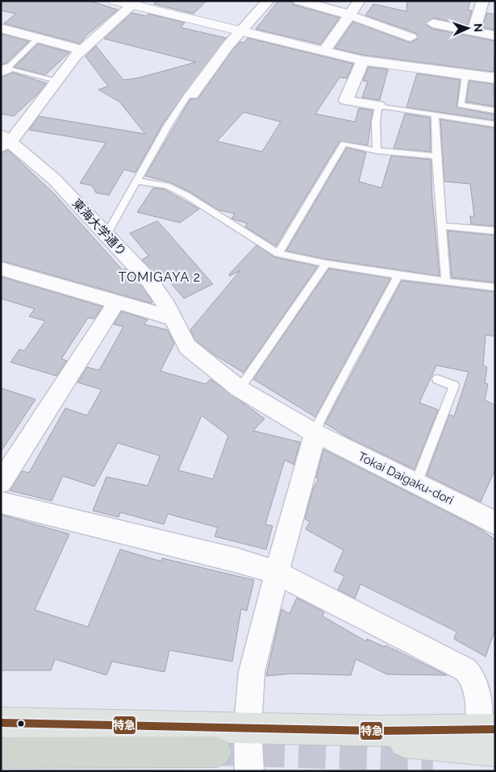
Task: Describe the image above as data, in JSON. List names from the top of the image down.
{
  "streets": {
    "street": ["東海大学通り", "Tokai Daigaku-dori"]
  },
  "crossings": [
    ["東海大学通り", "Tokai Daigaku-dori"]
  ],
  "districts": ["TOMIGAYA 2"],
  "lines": ["transit line 特急"],
  "north": "right"
}
